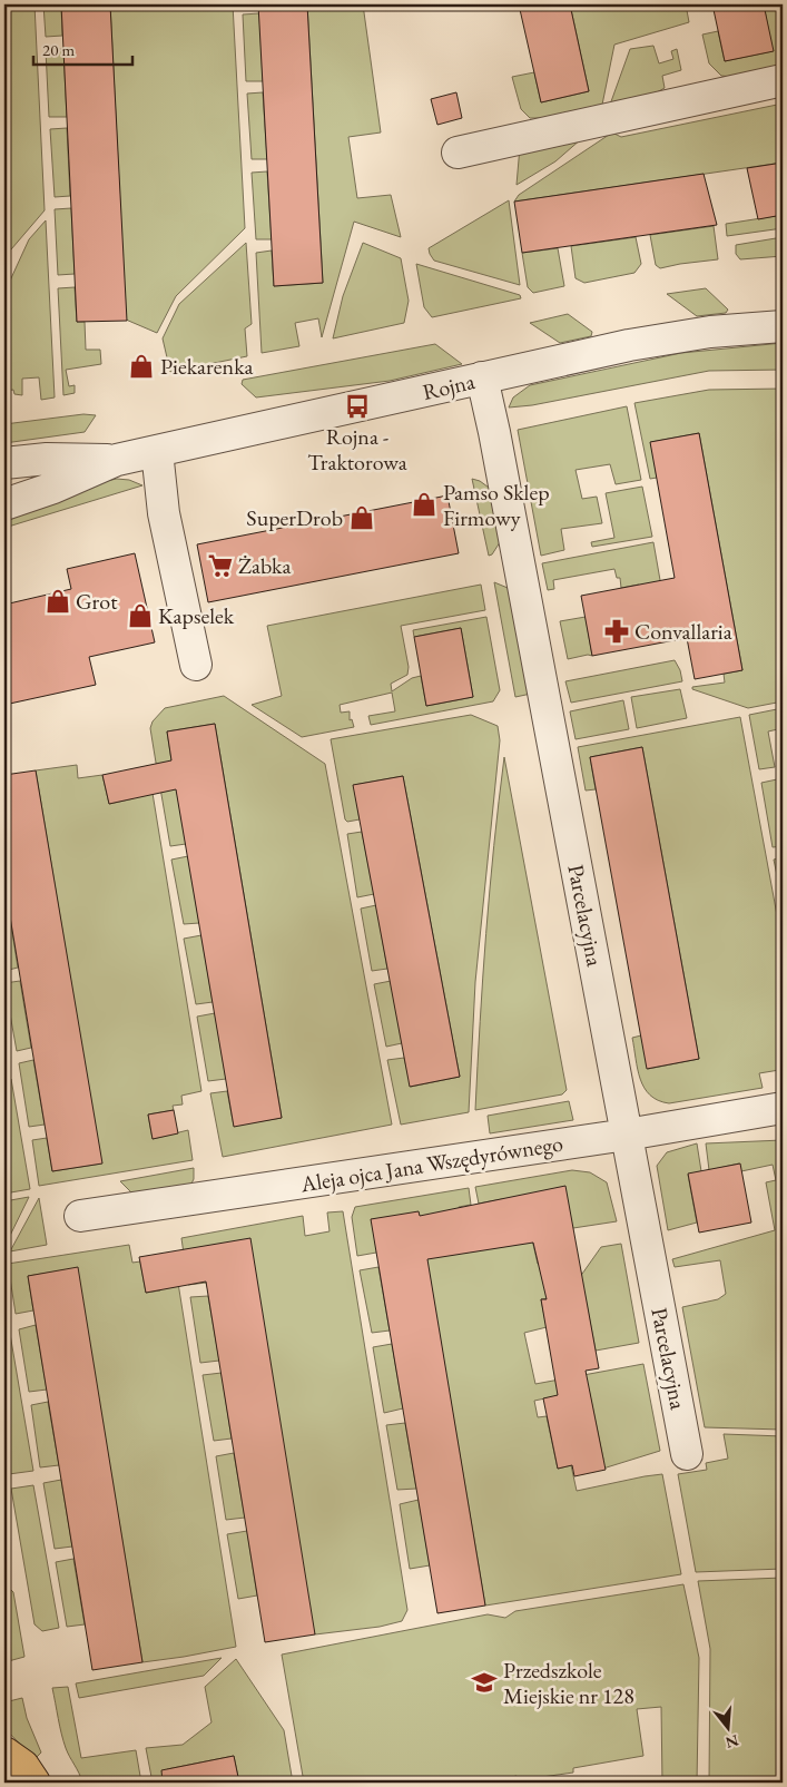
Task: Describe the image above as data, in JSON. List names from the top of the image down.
{
  "streets": {
    "street": ["Rojna", "Parcelacyjna", "Aleja ojca Jana Wszędyrównego"]
  },
  "crossings": [
    ["Rojna", "Parcelacyjna"],
    ["Parcelacyjna", "Aleja ojca Jana Wszędyrównego"]
  ],
  "places": {
    "shop": [
      "Piekarenka",
      "Pamso Sklep Firmowy",
      "SuperDrob",
      "Grot",
      "Kapselek"
    ],
    "bus stop": ["Rojna - Traktorowa"],
    "supermarket": ["Żabka"],
    "pharmacy": ["Convallaria"],
    "school or university": ["Przedszkole Miejskie nr 128"]
  },
  "scale_bar": "20 m",
  "north": "bottom"
}
